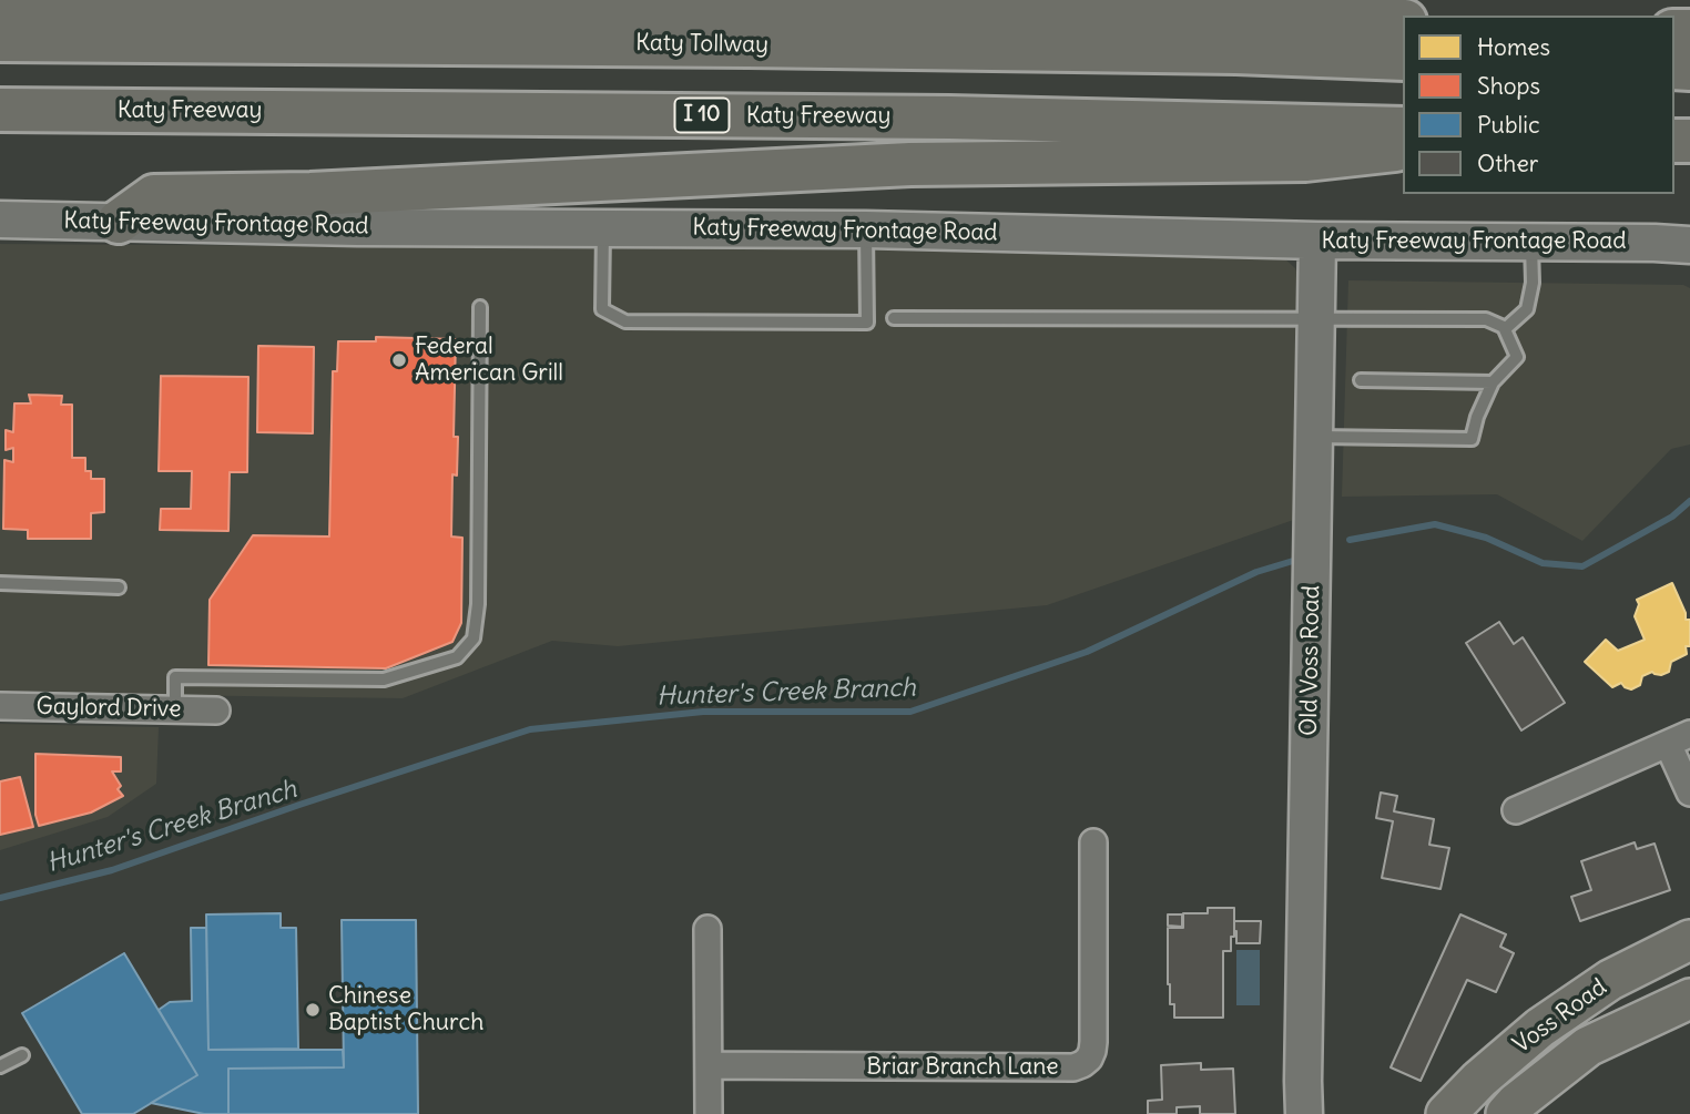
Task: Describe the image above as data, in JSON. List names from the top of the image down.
{
  "streets": {
    "highway": ["Katy Tollway", "Katy Freeway", "I 10"],
    "main road": ["Katy Freeway Frontage Road", "Old Voss Road", "Voss Road"],
    "street": ["Gaylord Drive", "Briar Branch Lane"]
  },
  "crossings": [
    ["Katy Freeway Frontage Road", "Old Voss Road"]
  ],
  "water": ["Hunter's Creek Branch"],
  "places": ["Federal American Grill", "Chinese Baptist Church"],
  "legend": [
    "Homes",
    "Shops",
    "Public",
    "Other"
  ]
}
